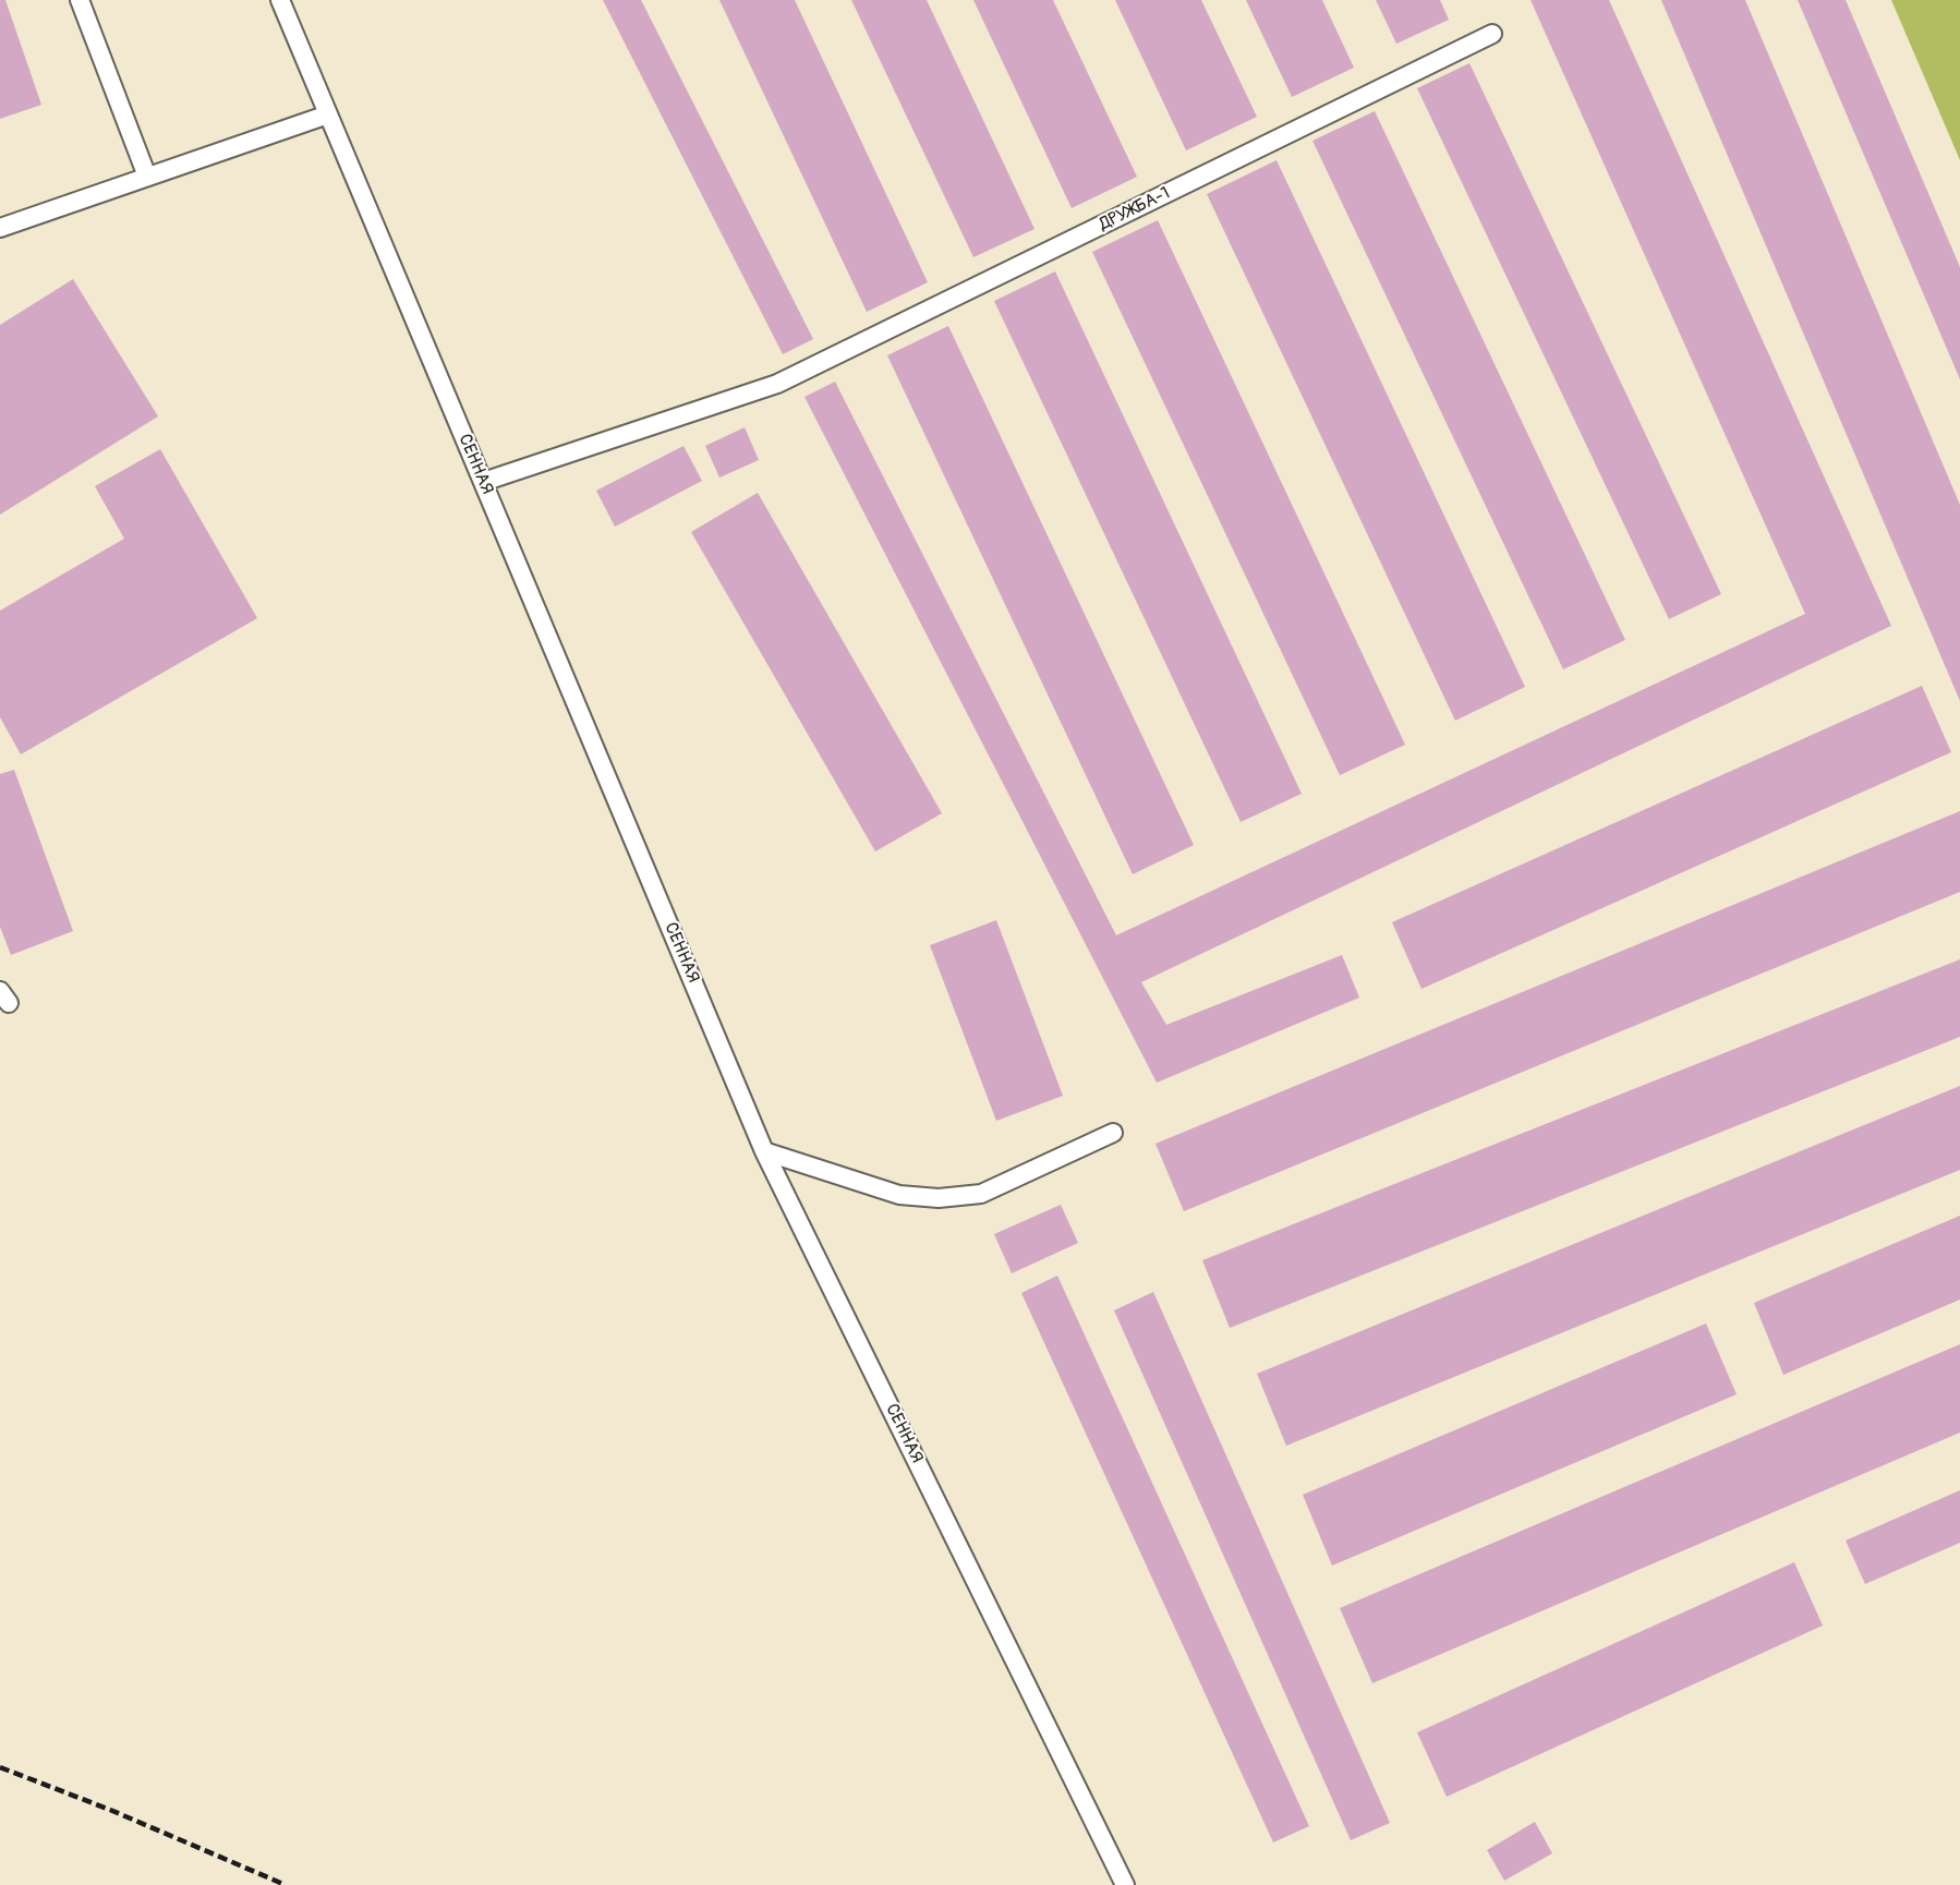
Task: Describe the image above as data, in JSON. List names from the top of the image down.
{
  "streets": {
    "lane": ["ДРУЖБА-1", "СЕННАЯ"]
  },
  "crossings": [
    ["ДРУЖБА-1", "СЕННАЯ"]
  ]
}
